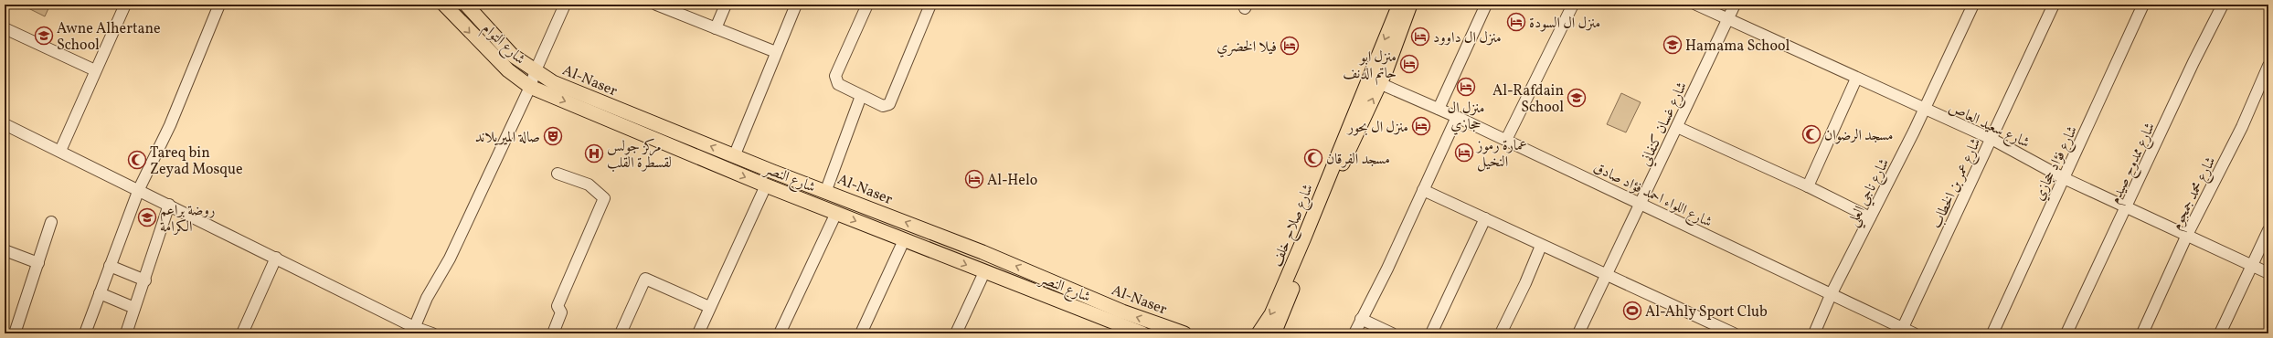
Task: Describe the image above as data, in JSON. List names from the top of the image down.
{
  "streets": {
    "main road": [
      "شارع التوام",
      "Al-Naser",
      "شارع النصر",
      "شارع صلاح خلف"
    ],
    "street": [
      "شارع غسان كنفاني",
      "شارع سعيد العاص",
      "شارع فؤاد حجازي",
      "شارع ممدوح صيدم",
      "شارع عمر بن الخطاب",
      "شارع ناجي العلي",
      "شارع محمد جمجوم",
      "شارع اللواء احمد فؤاد صادق"
    ]
  },
  "crossings": [
    ["شارع التوام", "Al-Naser"],
    ["شارع التوام", "شارع النصر"],
    ["شارع غسان كنفاني", "شارع سعيد العاص"],
    ["شارع غسان كنفاني", "شارع اللواء احمد فؤاد صادق"],
    ["شارع سعيد العاص", "شارع فؤاد حجازي"],
    ["شارع سعيد العاص", "شارع ممدوح صيدم"],
    ["شارع سعيد العاص", "شارع عمر بن الخطاب"],
    ["شارع سعيد العاص", "شارع ناجي العلي"],
    ["شارع سعيد العاص", "شارع محمد جمجوم"],
    ["شارع عمر بن الخطاب", "شارع اللواء احمد فؤاد صادق"],
    ["شارع ناجي العلي", "شارع اللواء احمد فؤاد صادق"],
    ["شارع اللواء احمد فؤاد صادق", "شارع صلاح خلف"]
  ],
  "one_way": ["Al-Naser", "شارع النصر"],
  "places": {
    "hotel": [
      "منزل ال السودة",
      "منزل ال داوود",
      "فيلا الخضري",
      "منزل ابو حاتم الدنف",
      "منزل ال حجازي",
      "منزل ال بحور",
      "عمارة رموز النخيل",
      "Al-Helo"
    ],
    "school or university": [
      "Awne Alhertane School",
      "Hamama School",
      "Al-Rafdain School",
      "روضة براعم الكرامة"
    ],
    "mosque": ["مسجد الرضوان", "مسجد الفرقان", "Tareq bin Zeyad Mosque"],
    "theatre": ["صالة الميريلاند"],
    "hospital": ["مركز جولس لقسطرة القلب"],
    "sports": ["Al-Ahly Sport Club"]
  }
}
